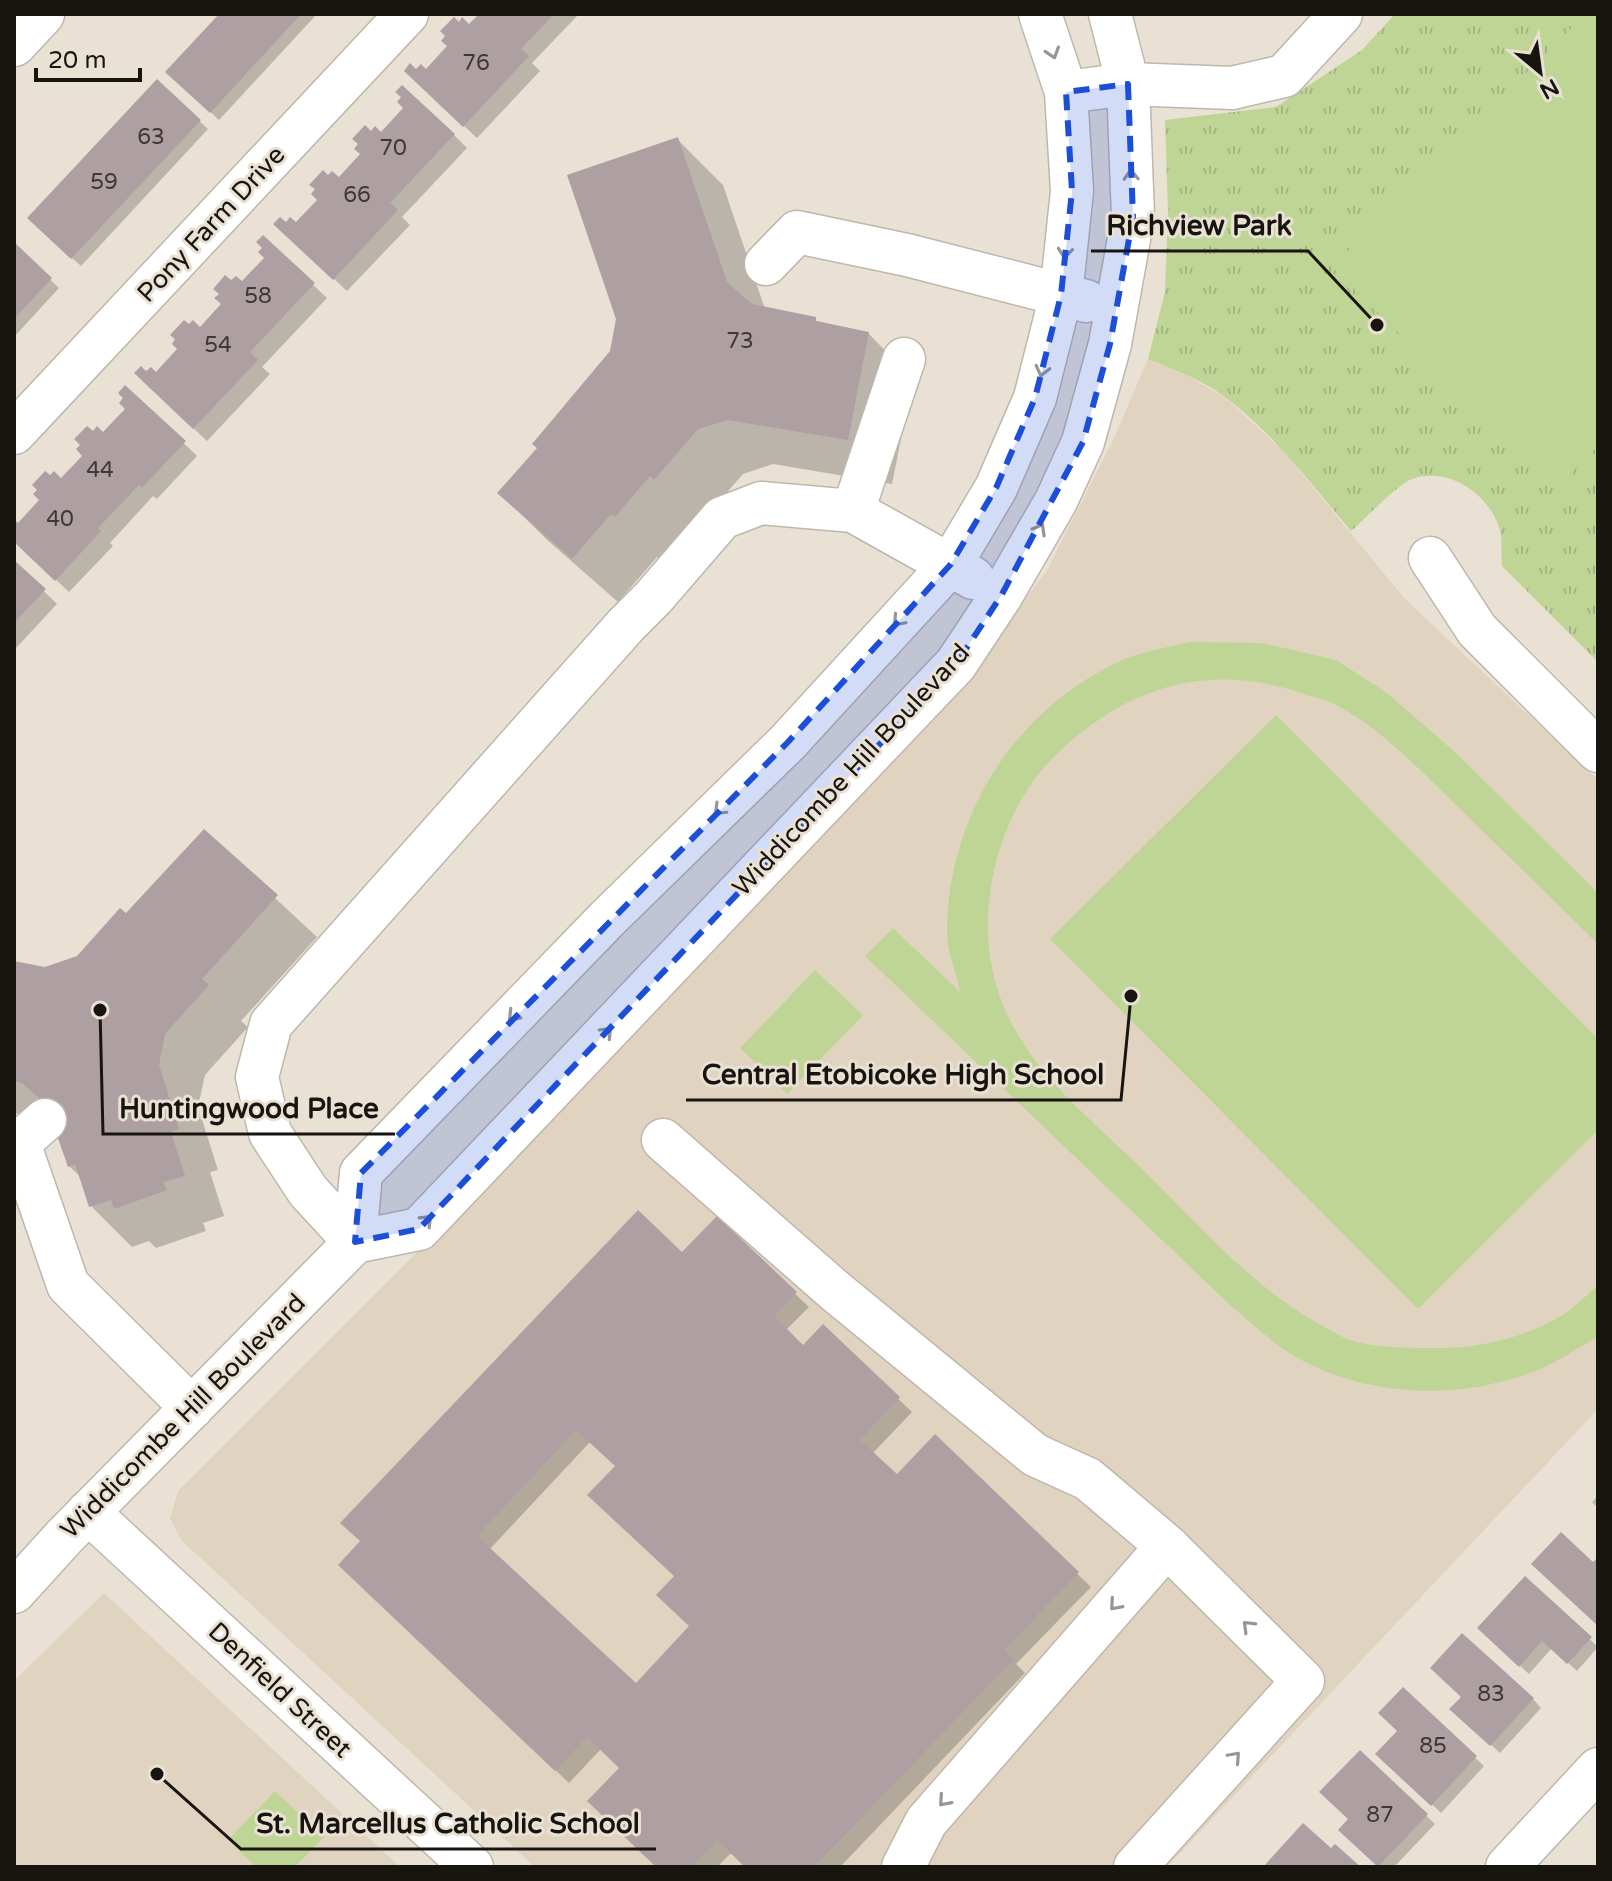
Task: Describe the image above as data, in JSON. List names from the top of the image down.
{
  "streets": {
    "street": ["Pony Farm Drive", "Widdicombe Hill Boulevard", "Denfield Street"]
  },
  "crossings": [
    ["Widdicombe Hill Boulevard", "Denfield Street"]
  ],
  "places": [
    "Richview Park",
    "Central Etobicoke High School",
    "Huntingwood Place",
    "St. Marcellus Catholic School"
  ],
  "house_numbers": [
    "76",
    "63",
    "70",
    "59",
    "66",
    "58",
    "73",
    "54",
    "44",
    "40",
    "83",
    "85",
    "87"
  ],
  "scale_bar": "20 m",
  "north": "bottom right"
}
